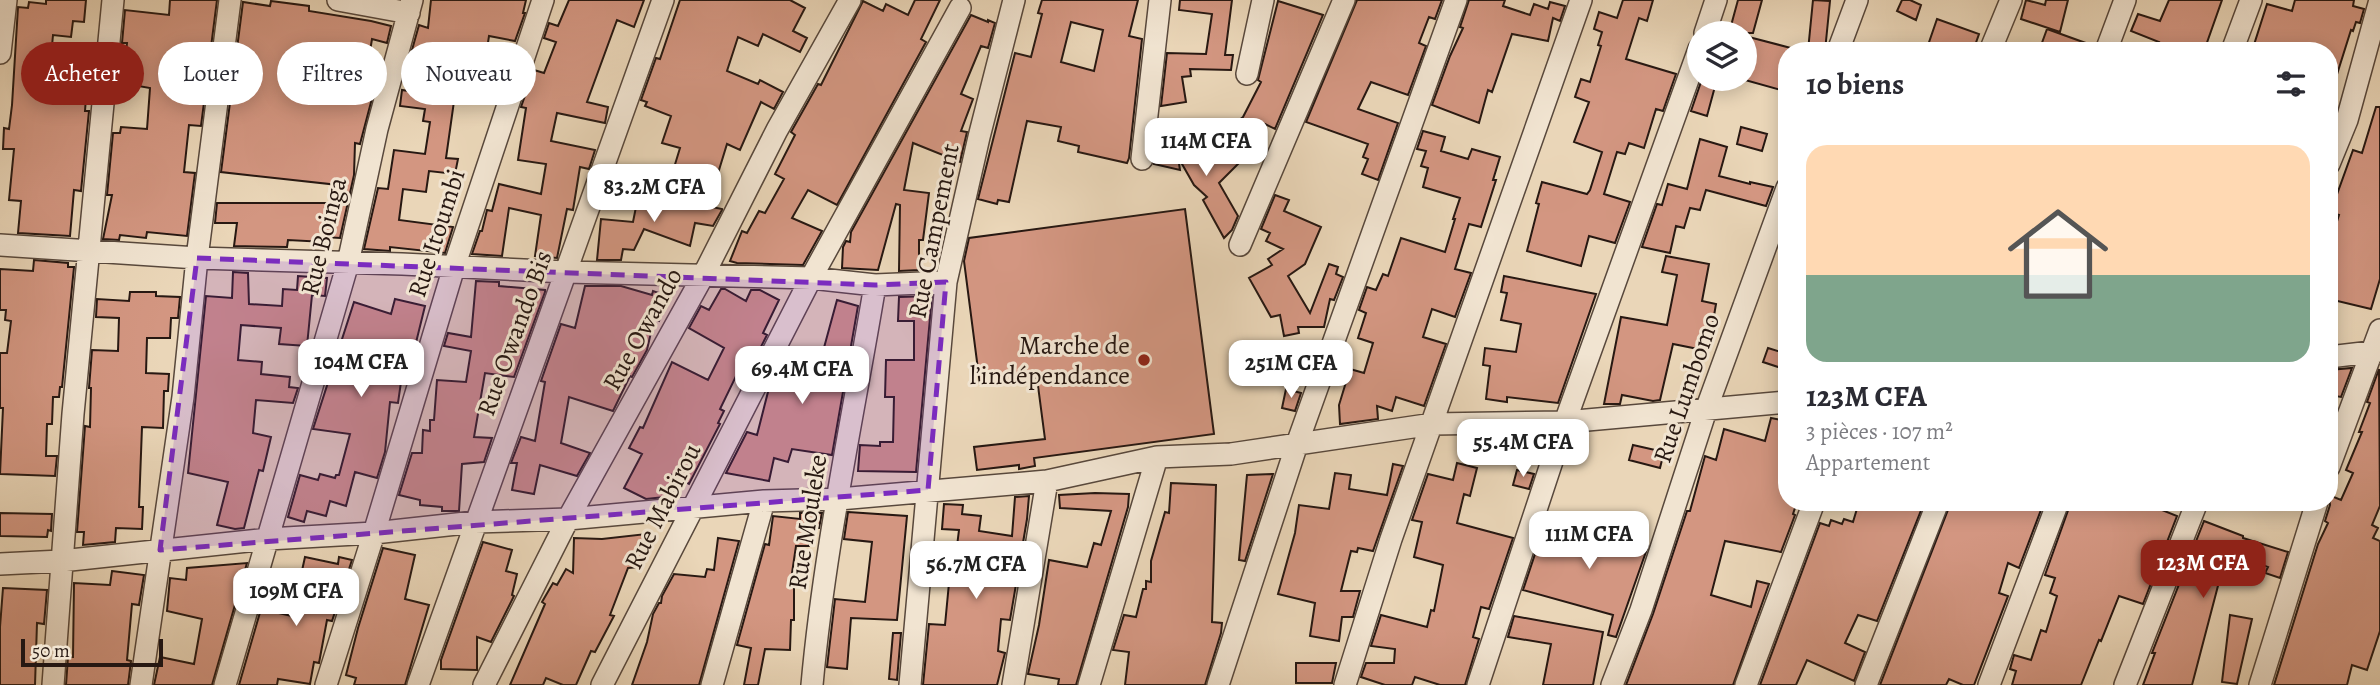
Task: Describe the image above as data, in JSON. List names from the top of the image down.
{
  "streets": {
    "street": [
      "Rue Campement",
      "Rue Itoumbi",
      "Rue Boinga",
      "Rue Owando",
      "Rue Owando Bis",
      "Rue Lumbomo",
      "Rue Mabirou",
      "Rue Mouleke"
    ]
  },
  "places": ["Marche de l’indépendance"],
  "scale_bar": "50 m",
  "page": {
    "chip": [
      "Acheter",
      "Louer",
      "Filtres",
      "Nouveau"
    ],
    "heading": "10 biens",
    "price": [
      "114M CFA",
      "83.2M CFA",
      "104M CFA",
      "251M CFA",
      "69.4M CFA",
      "55.4M CFA",
      "111M CFA",
      "123M CFA",
      "56.7M CFA",
      "109M CFA"
    ],
    "list": [
      {
        "name": "123M CFA",
        "note": "3 pièces · 107 m² · Appartement"
      }
    ],
    "scale": "50 m"
  }
}
